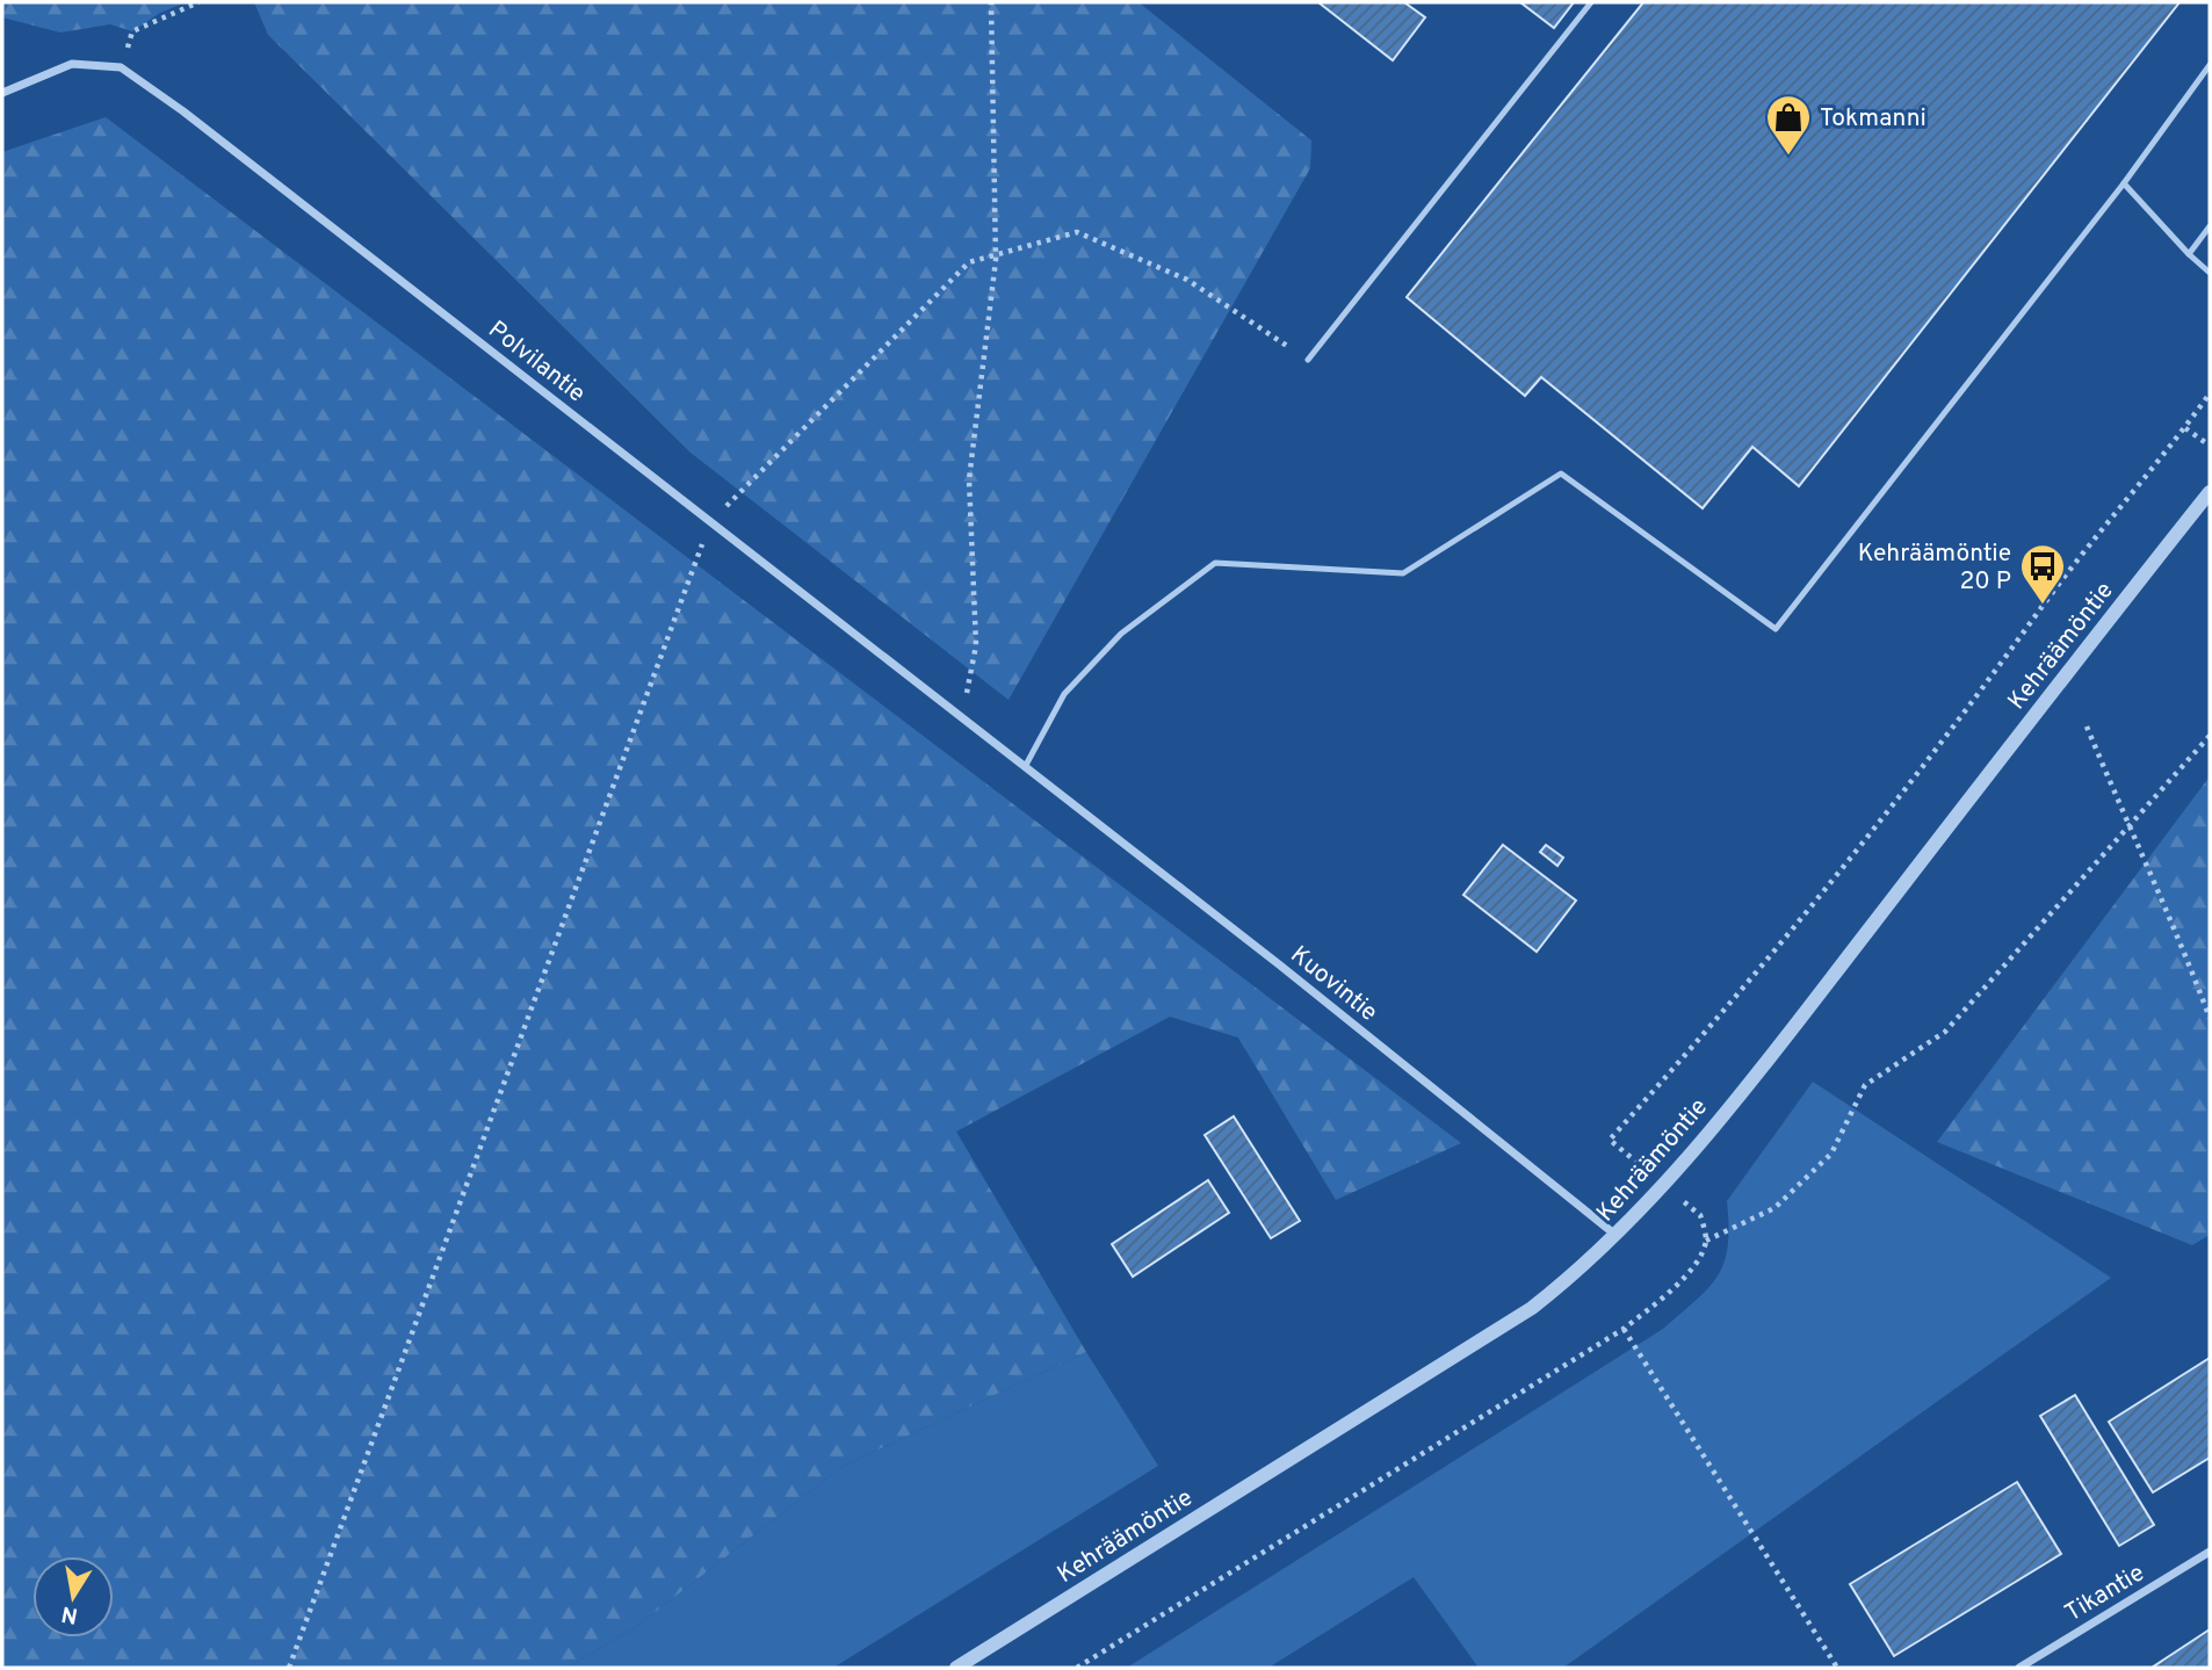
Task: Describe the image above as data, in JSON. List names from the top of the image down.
{
  "streets": {
    "street": [
      "Polvilantie",
      "Kehräämöntie",
      "Kuovintie",
      "Tikantie"
    ]
  },
  "crossings": [
    ["Polvilantie", "Kuovintie"],
    ["Kehräämöntie", "Kuovintie"]
  ],
  "places": {
    "shop": ["Tokmanni"],
    "bus stop": ["Kehräämöntie 20 P"]
  },
  "north": "bottom"
}
